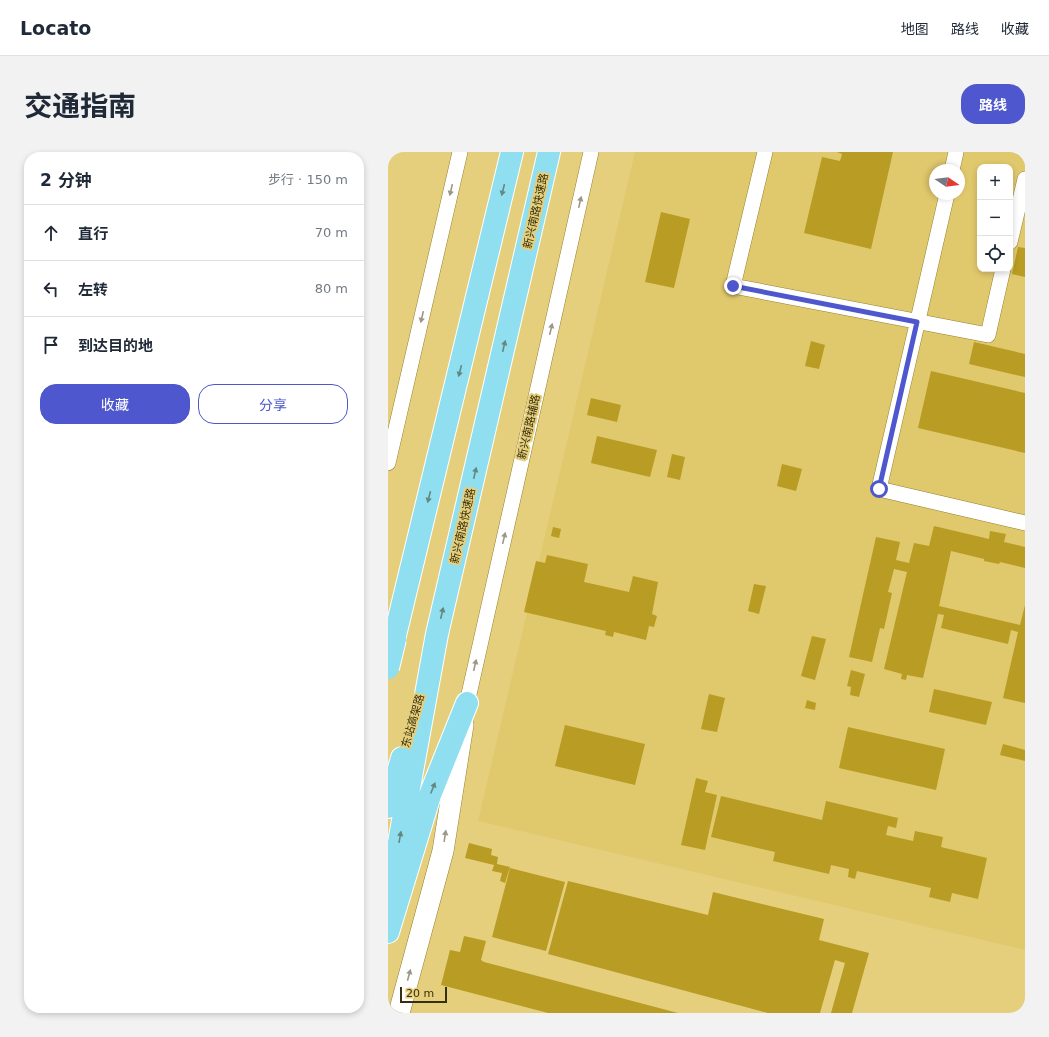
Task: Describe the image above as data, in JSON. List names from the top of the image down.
{
  "streets": {
    "main road": ["新兴南路快速路", "东站高架路"],
    "street": ["新兴南路辅路"]
  },
  "crossings": [
    ["新兴南路快速路", "东站高架路"]
  ],
  "scale_bar": "20 m",
  "north": "right",
  "page": {
    "header": "Locato",
    "nav": ["地图", "路线", "收藏"],
    "title": "交通指南",
    "buttons": [
      "路线",
      ["收藏", "分享"]
    ],
    "heading": ["2 分钟", "步行 · 150 m"],
    "map_buttons": ["+", "−"],
    "list": [
      ["直行", "70 m"],
      ["左转", "80 m"],
      "到达目的地"
    ],
    "scale": "20 m"
  }
}
